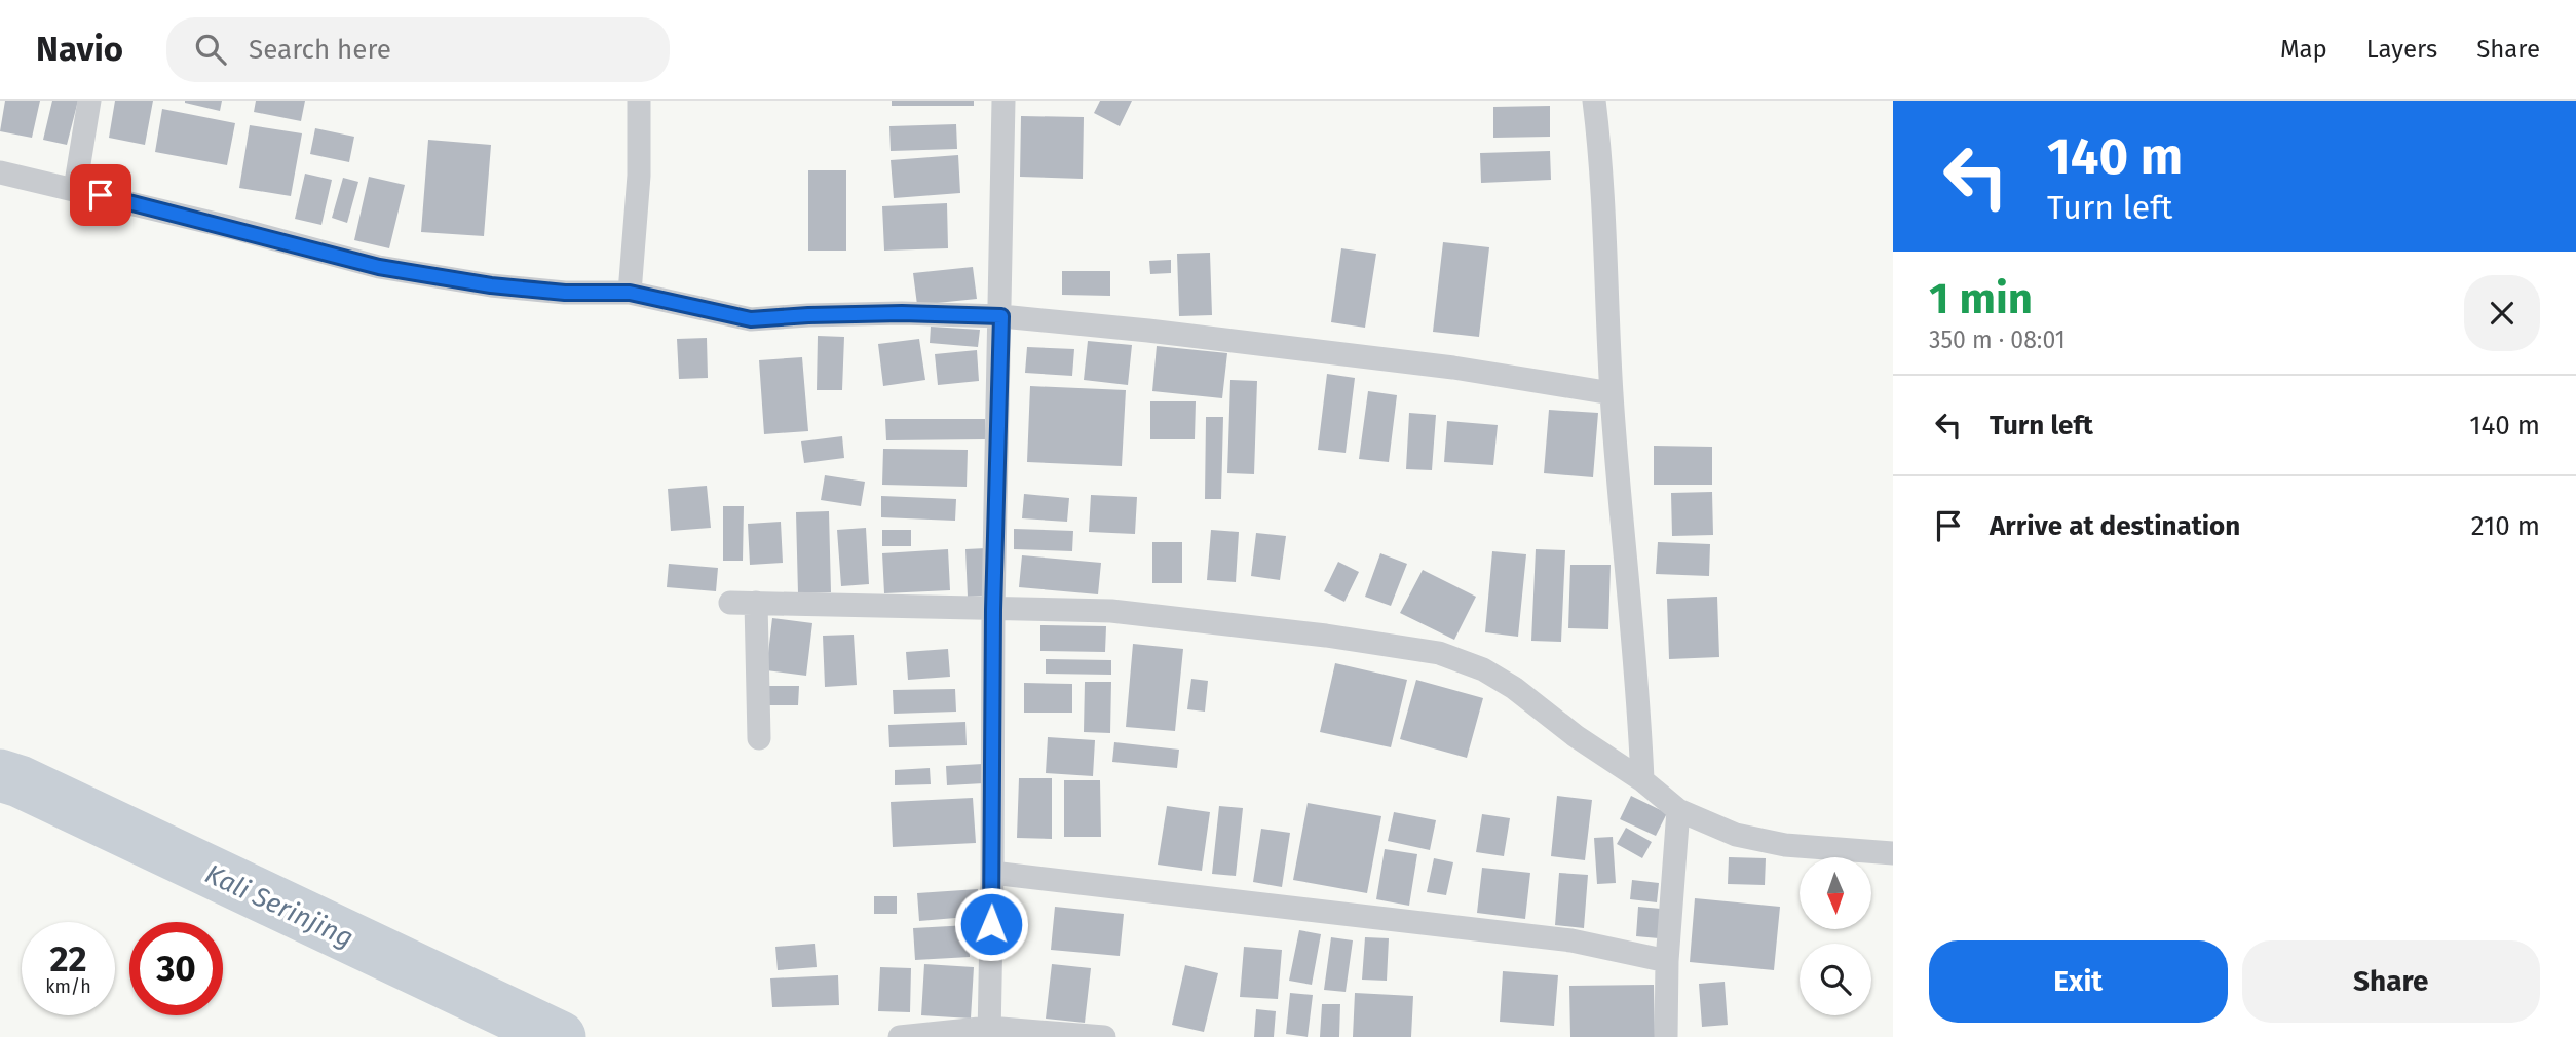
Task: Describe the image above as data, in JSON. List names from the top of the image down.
{
  "water": ["Kali Serinjing"],
  "north": "bottom",
  "page": {
    "header": "Navio",
    "search": "Search here",
    "nav": ["Map", "Layers", "Share"],
    "turn": ["140 m", "Turn left"],
    "heading": ["1 min", "350 m · 08:01"],
    "list": [
      {
        "name": "Turn left",
        "value": "140 m"
      },
      {
        "name": "Arrive at destination",
        "value": "210 m"
      }
    ],
    "speed": "22 km/h",
    "limit": "30",
    "buttons": ["Exit", "Share"]
  }
}
